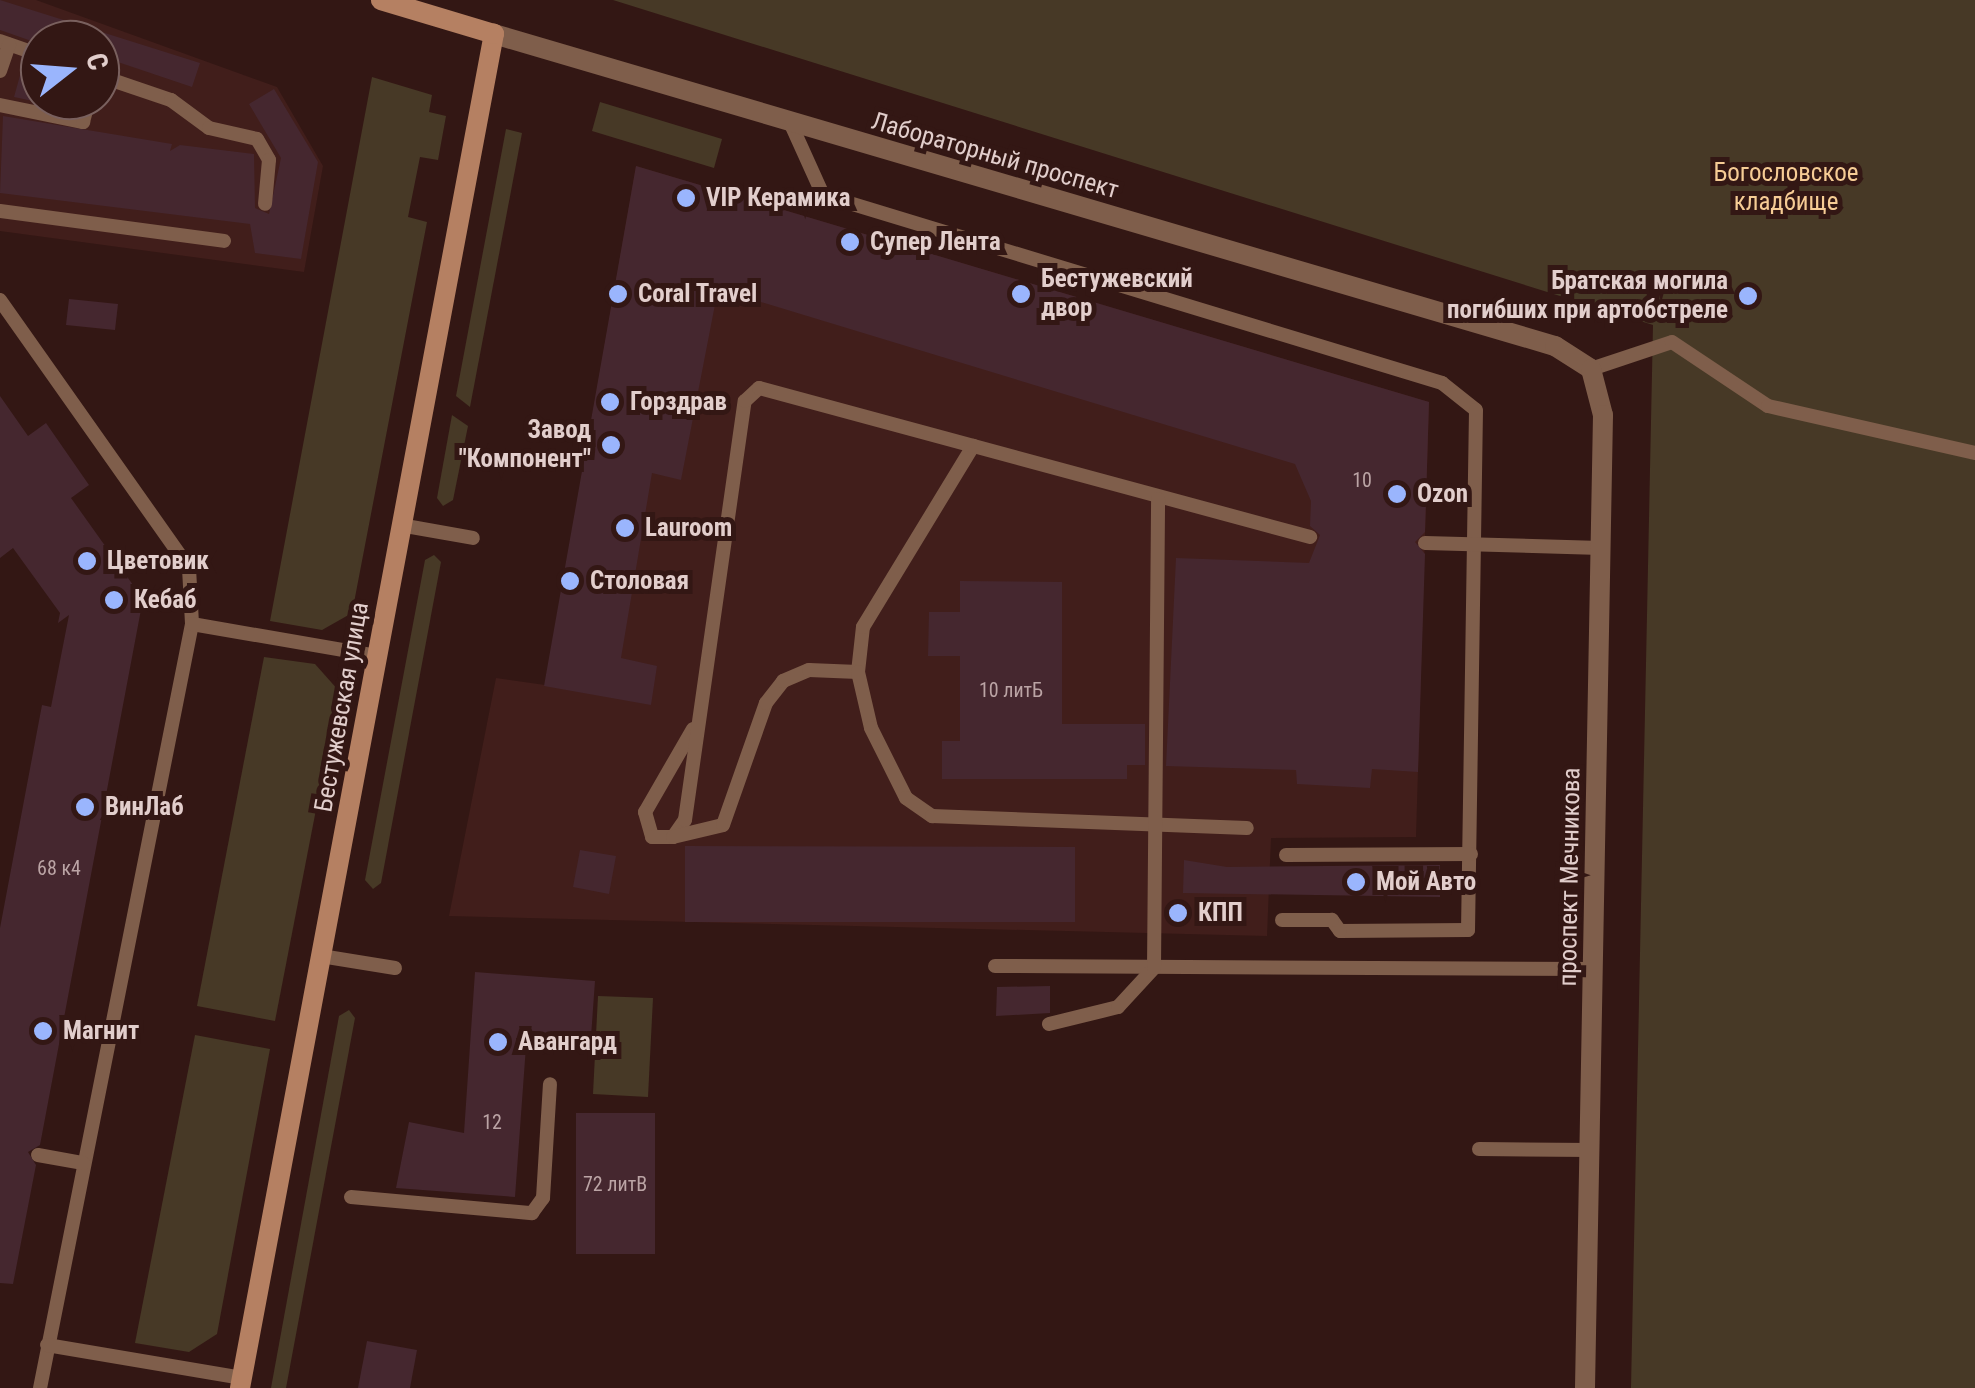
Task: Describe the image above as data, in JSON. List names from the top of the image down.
{
  "streets": {
    "street": ["Лабораторный проспект", "Бестужевская улица", "проспект Мечникова"]
  },
  "crossings": [
    ["Лабораторный проспект", "Бестужевская улица"],
    ["Лабораторный проспект", "проспект Мечникова"]
  ],
  "parks": ["Богословское кладбище"],
  "places": [
    "VIP Керамика",
    "Супер Лента",
    "Coral Travel",
    "Бестужевский двор",
    "Братская могила погибших при артобстреле",
    "Горздрав",
    "Завод \"Компонент\"",
    "Ozon",
    "Lauroom",
    "Цветовик",
    "Столовая",
    "Кебаб",
    "ВинЛаб",
    "Мой Авто",
    "КПП",
    "Магнит",
    "Авангард"
  ],
  "house_numbers": [
    "10",
    "10 литБ",
    "68 к4",
    "12",
    "72 литВ"
  ],
  "north": "right"
}
